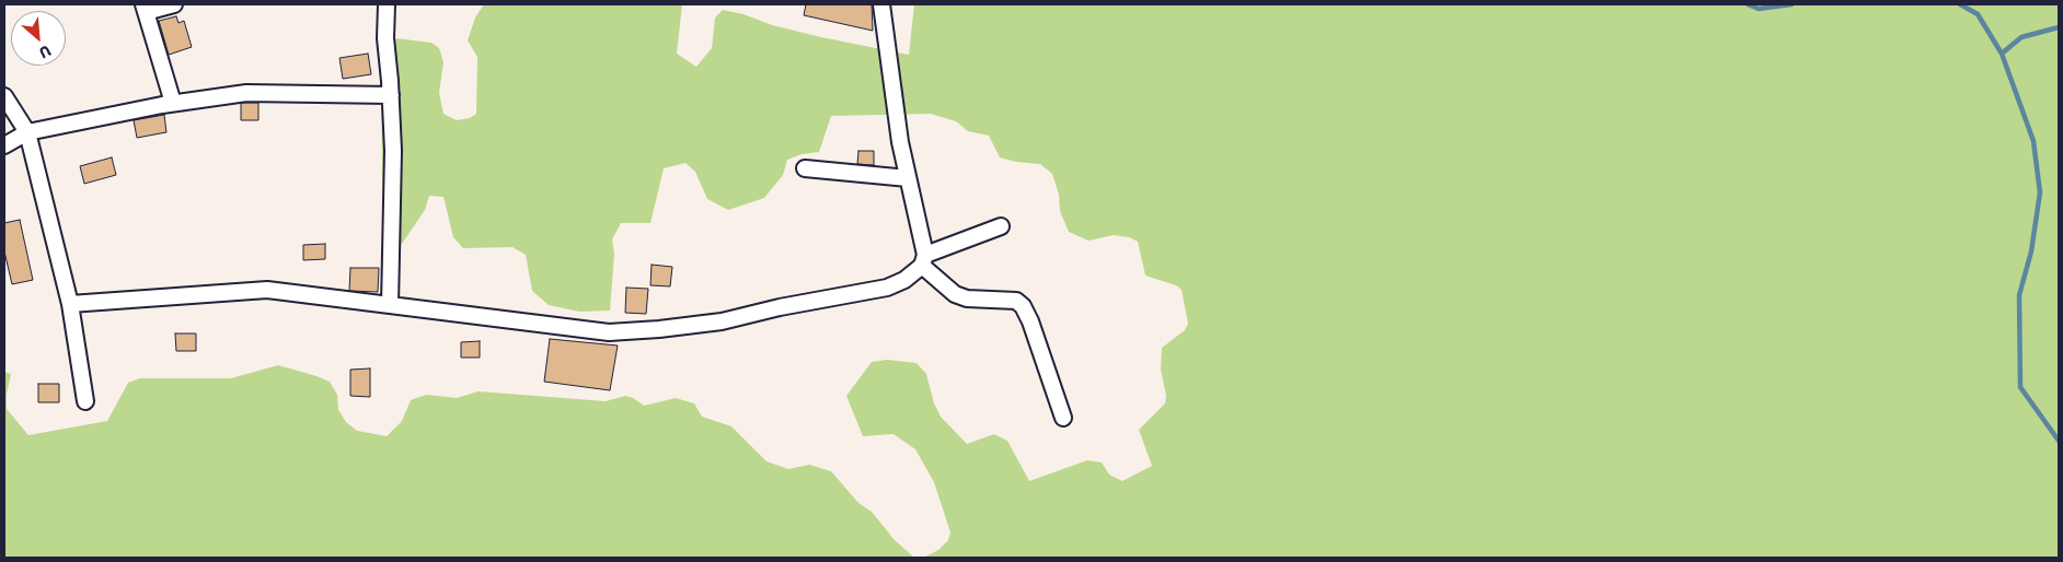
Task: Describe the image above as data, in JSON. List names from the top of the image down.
{
  "north": "bottom right"
}
